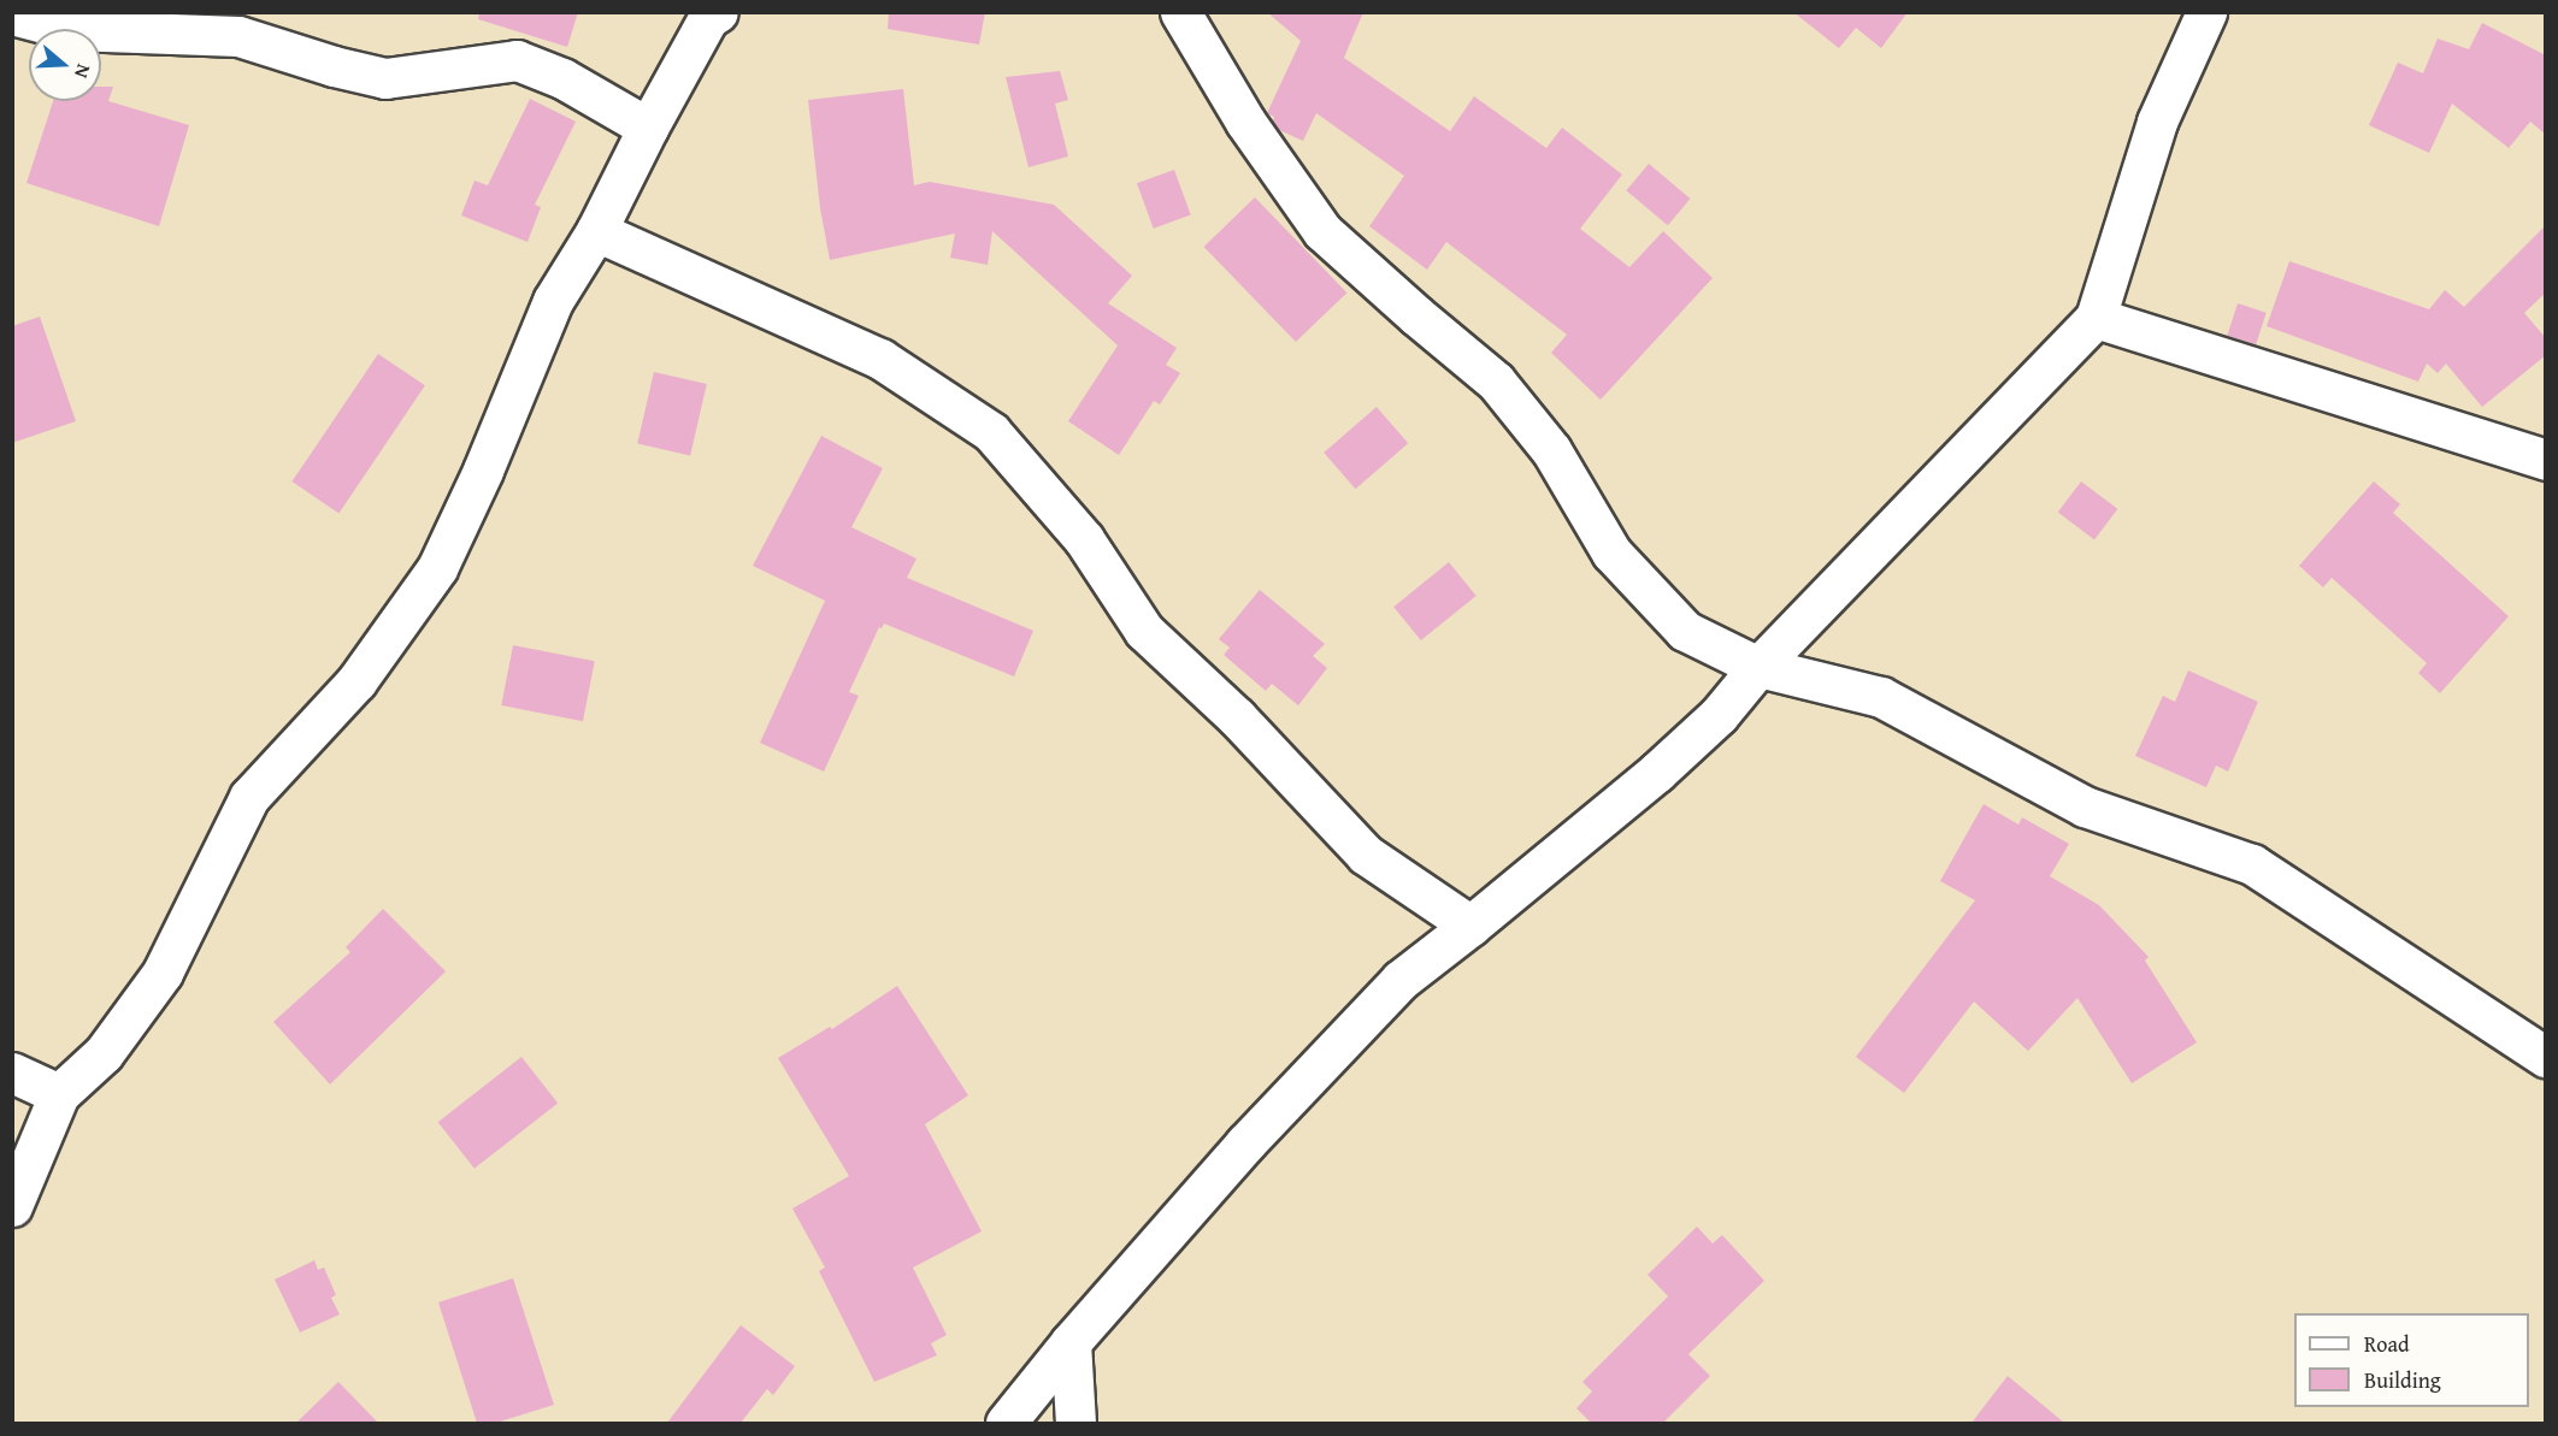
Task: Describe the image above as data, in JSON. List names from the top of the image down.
{
  "legend": ["Road", "Building"],
  "north": "right"
}
